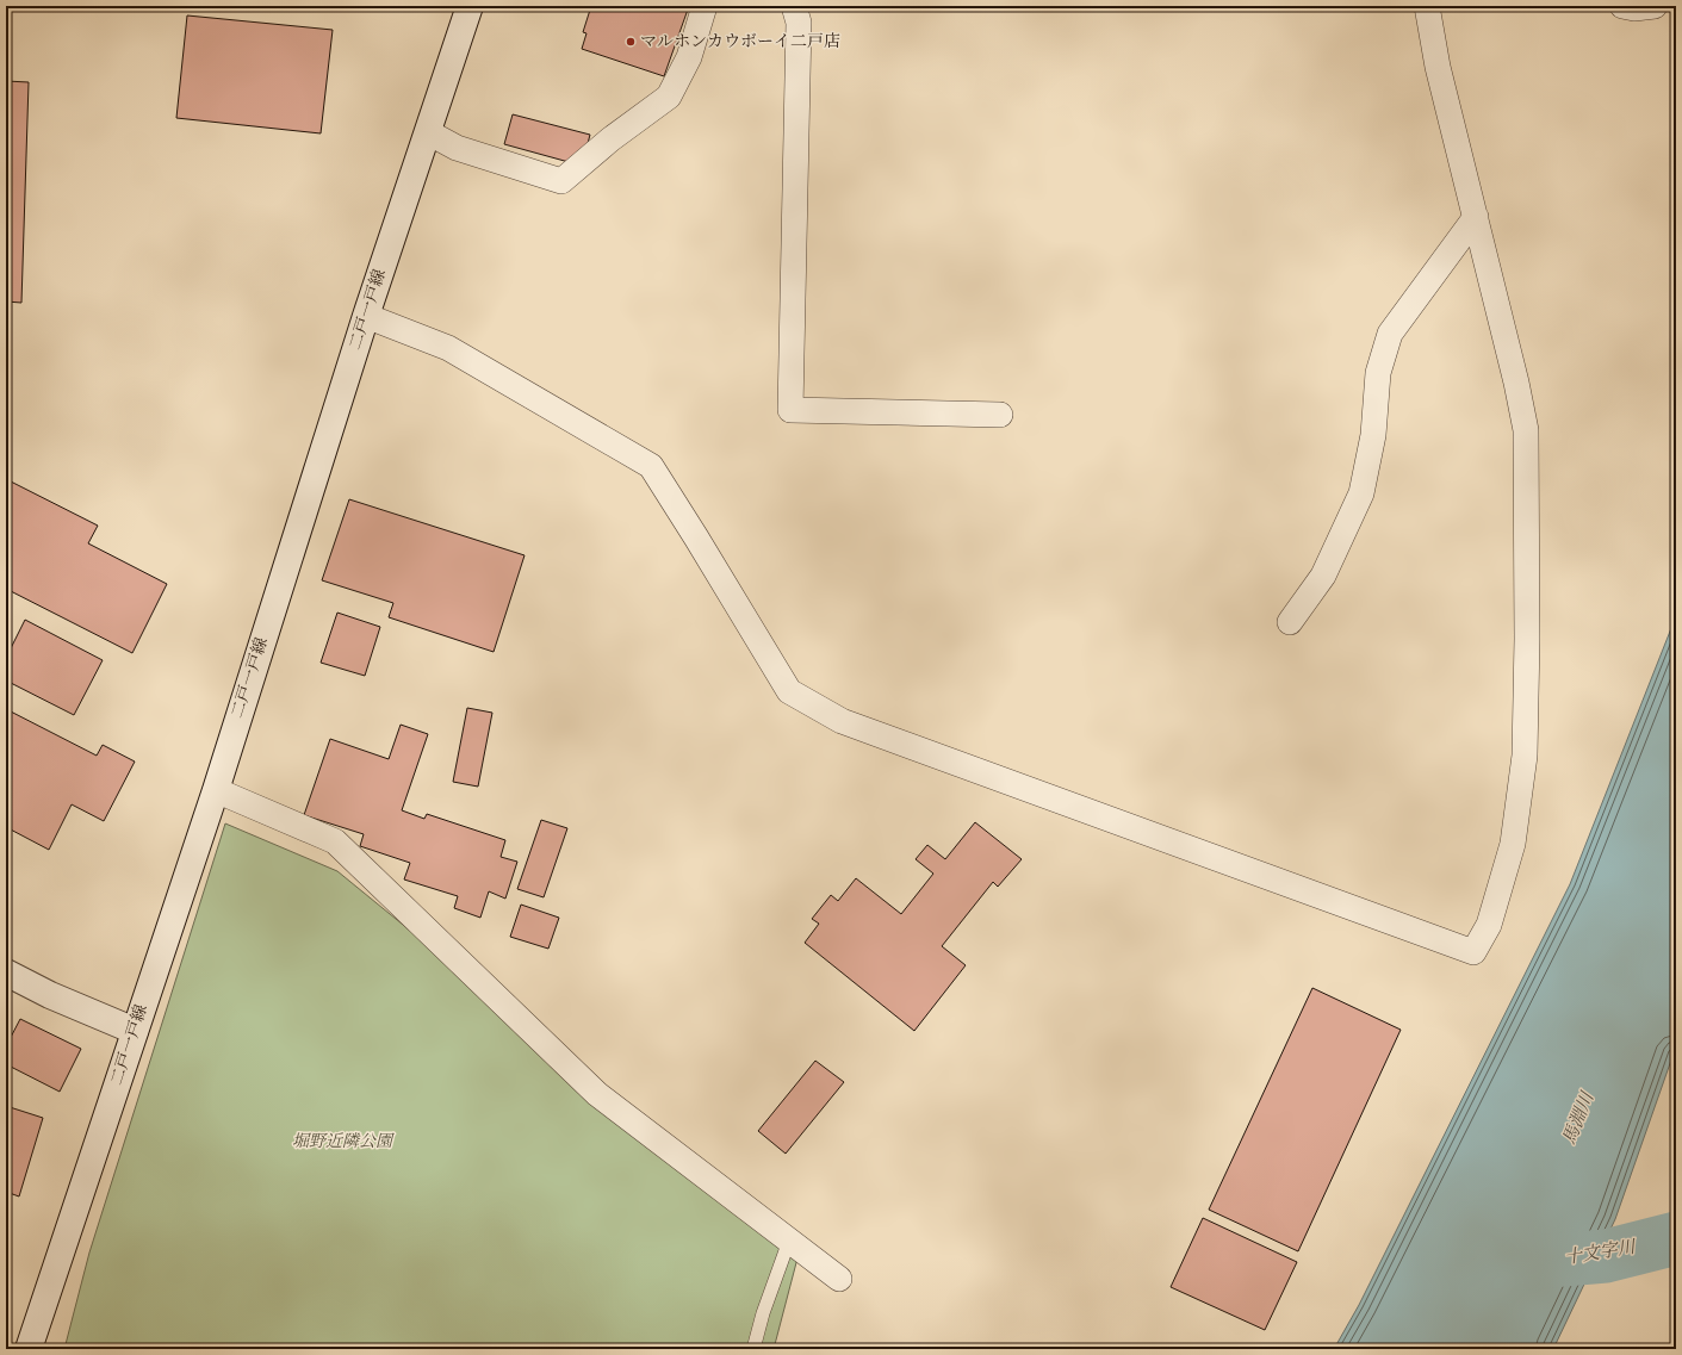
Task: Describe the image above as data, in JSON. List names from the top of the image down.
{
  "streets": {
    "main road": ["二戸一戸線"]
  },
  "water": ["馬淵川", "十文字川"],
  "parks": ["堀野近隣公園"],
  "places": ["マルホンカウボーイ二戸店"]
}
